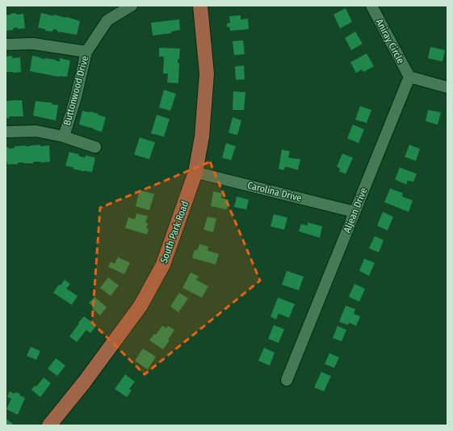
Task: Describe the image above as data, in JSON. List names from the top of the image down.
{
  "streets": {
    "main road": ["South Park Road"],
    "street": [
      "Aniray Circle",
      "Buttonwood Drive",
      "Carolina Drive",
      "Aljean Drive"
    ]
  },
  "crossings": [
    ["Aniray Circle", "Aljean Drive"],
    ["Carolina Drive", "Aljean Drive"],
    ["Carolina Drive", "South Park Road"]
  ]
}
